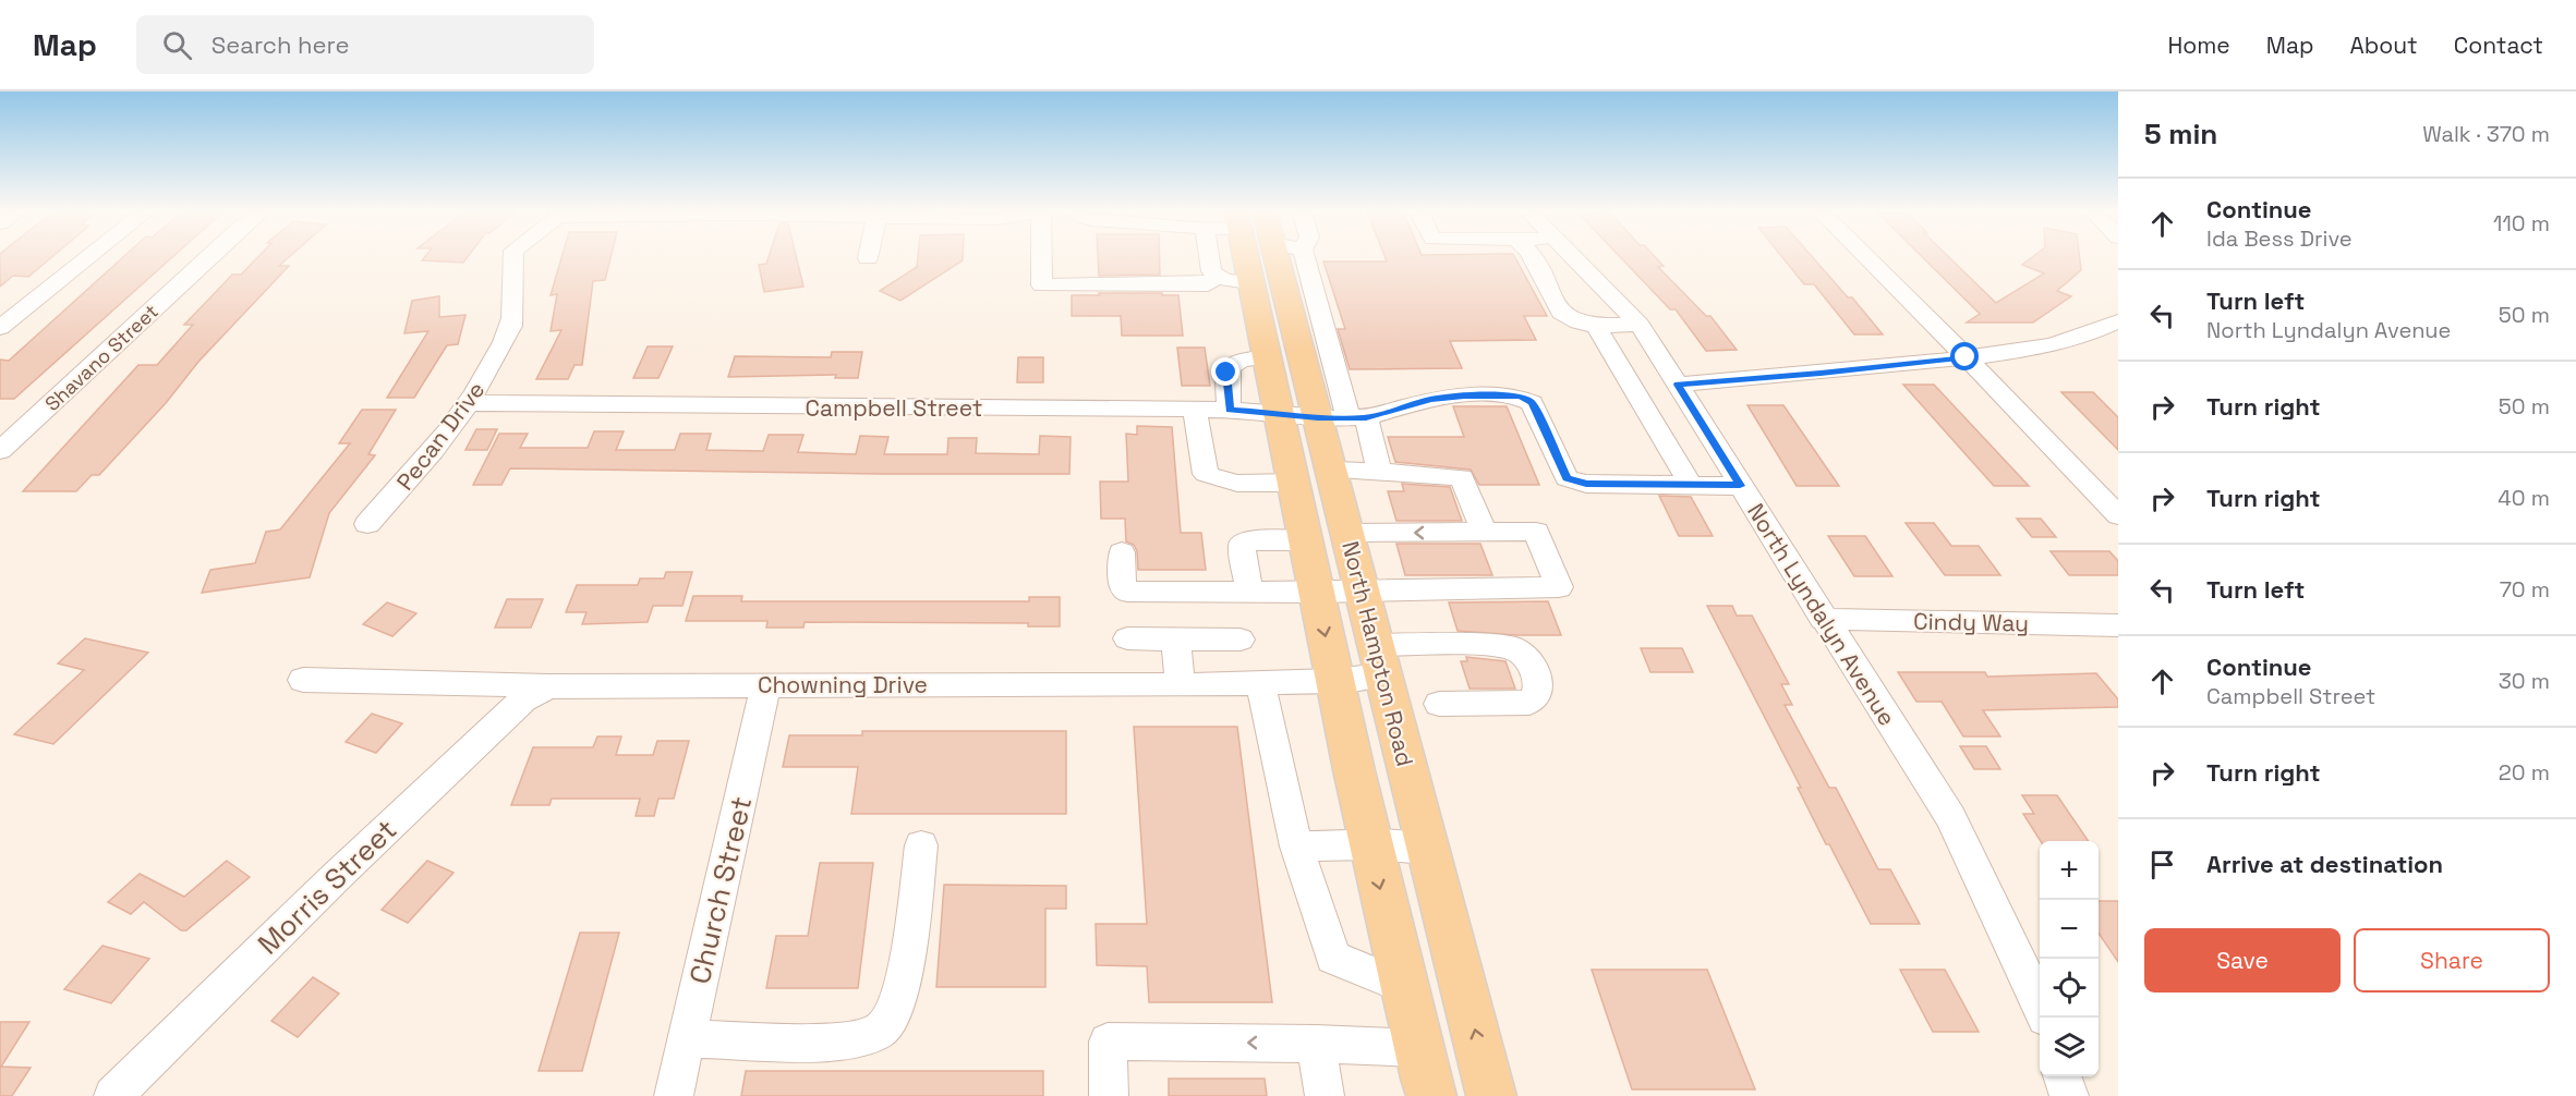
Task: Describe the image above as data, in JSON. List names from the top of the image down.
{
  "streets": {
    "main road": ["North Hampton Road"],
    "street": [
      "Shavano Street",
      "Campbell Street",
      "Pecan Drive",
      "North Lyndalyn Avenue",
      "Cindy Way",
      "Chowning Drive",
      "Morris Street",
      "Church Street"
    ]
  },
  "crossings": [
    ["Campbell Street", "Pecan Drive"],
    ["Campbell Street", "North Hampton Road"],
    ["North Lyndalyn Avenue", "Cindy Way"],
    ["North Hampton Road", "Chowning Drive"],
    ["Chowning Drive", "Morris Street"],
    ["Chowning Drive", "Church Street"]
  ],
  "page": {
    "header": "Map",
    "search": "Search here",
    "nav": [
      "Home",
      "Map",
      "About",
      "Contact"
    ],
    "heading": ["5 min", "Walk · 370 m"],
    "list": [
      ["Continue", "Ida Bess Drive", "110 m"],
      ["Turn left", "North Lyndalyn Avenue", "50 m"],
      ["Turn right", "50 m"],
      ["Turn right", "40 m"],
      ["Turn left", "70 m"],
      ["Continue", "Campbell Street", "30 m"],
      ["Turn right", "20 m"],
      "Arrive at destination"
    ],
    "map_buttons": ["+", "−"],
    "buttons": ["Save", "Share"]
  }
}
